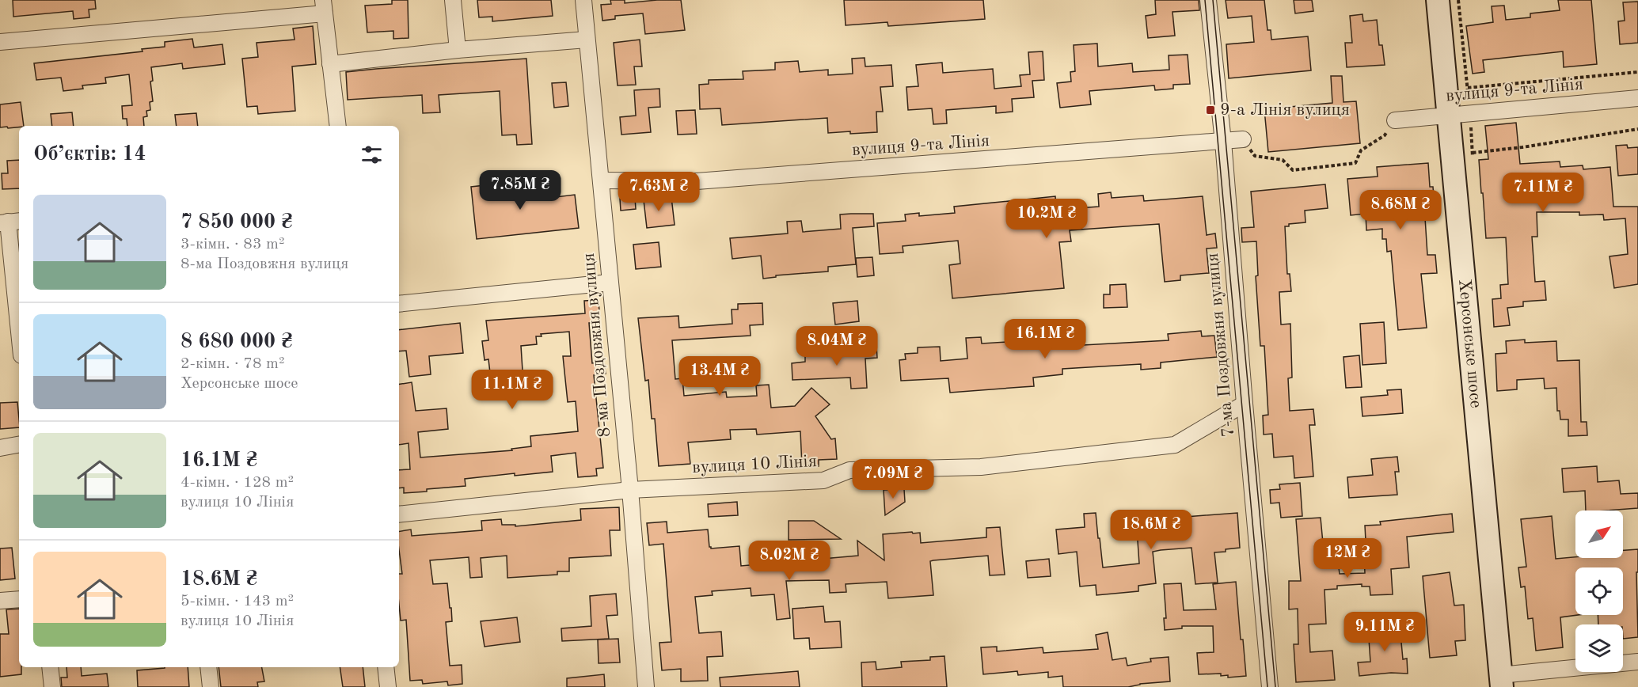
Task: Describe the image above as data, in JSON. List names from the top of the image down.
{
  "streets": {
    "main road": ["Херсонське шосе"],
    "street": [
      "вулиця 9-та Лінія",
      "8-ма Поздовжня вулиця",
      "7-ма Поздовжня вулиця",
      "вулиця 10 Лінія"
    ]
  },
  "crossings": [
    ["вулиця 9-та Лінія", "Херсонське шосе"],
    ["вулиця 9-та Лінія", "8-ма Поздовжня вулиця"],
    ["вулиця 9-та Лінія", "7-ма Поздовжня вулиця"],
    ["8-ма Поздовжня вулиця", "вулиця 10 Лінія"],
    ["7-ма Поздовжня вулиця", "вулиця 10 Лінія"]
  ],
  "places": {
    "transit": ["9-а Лінія вулиця"]
  },
  "north": "top right",
  "page": {
    "heading": "Об’єктів: 14",
    "price": [
      "7.85M ₴",
      "7.63M ₴",
      "7.11M ₴",
      "8.68M ₴",
      "10.2M ₴",
      "16.1M ₴",
      "8.04M ₴",
      "13.4M ₴",
      "11.1M ₴",
      "7.09M ₴",
      "18.6M ₴",
      "12M ₴",
      "8.02M ₴",
      "9.11M ₴"
    ],
    "list": [
      {
        "name": "7 850 000 ₴",
        "note": "3-кімн. · 83 m² · 8-ма Поздовжня вулиця"
      },
      {
        "name": "8 680 000 ₴",
        "note": "2-кімн. · 78 m² · Херсонське шосе"
      },
      {
        "name": "16.1M ₴",
        "note": "4-кімн. · 128 m² · вулиця 10 Лінія"
      },
      {
        "name": "18.6M ₴",
        "note": "5-кімн. · 143 m² · вулиця 10 Лінія"
      }
    ]
  }
}
